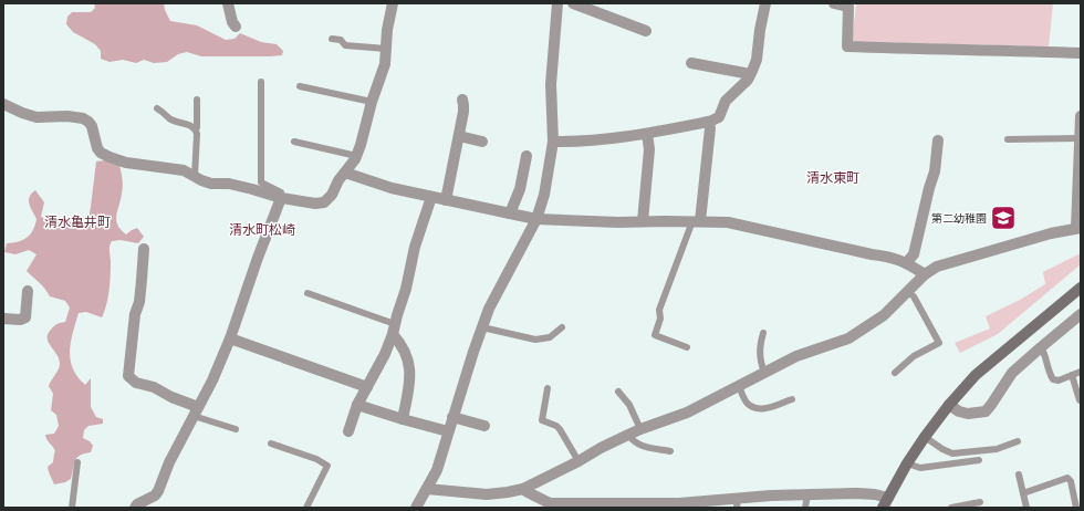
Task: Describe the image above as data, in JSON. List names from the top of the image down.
{
  "districts": ["清水東町", "清水亀井町", "清水町松崎"],
  "places": {
    "school or university": ["第二幼稚園"]
  }
}
